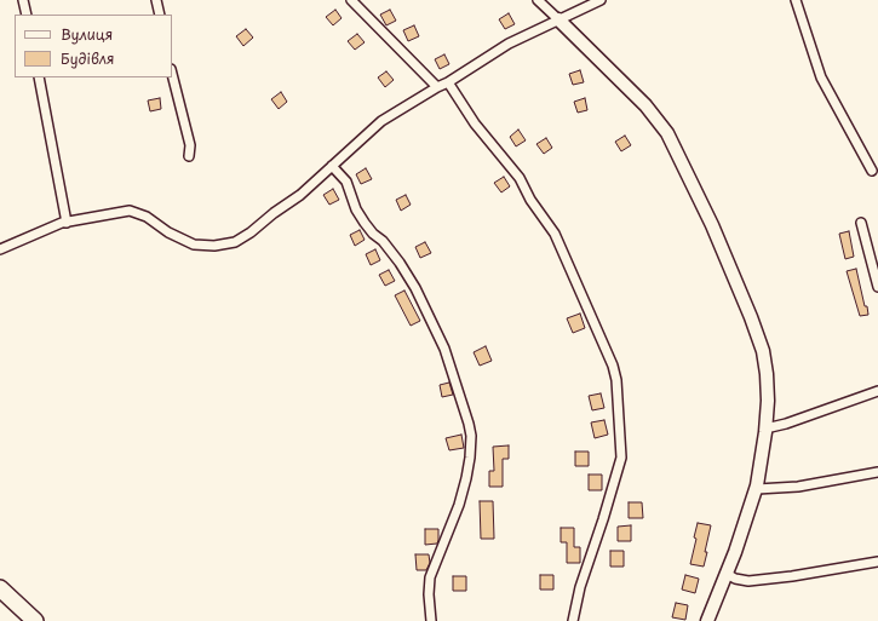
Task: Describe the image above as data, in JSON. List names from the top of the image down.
{
  "legend": ["Вулиця", "Будівля"]
}
